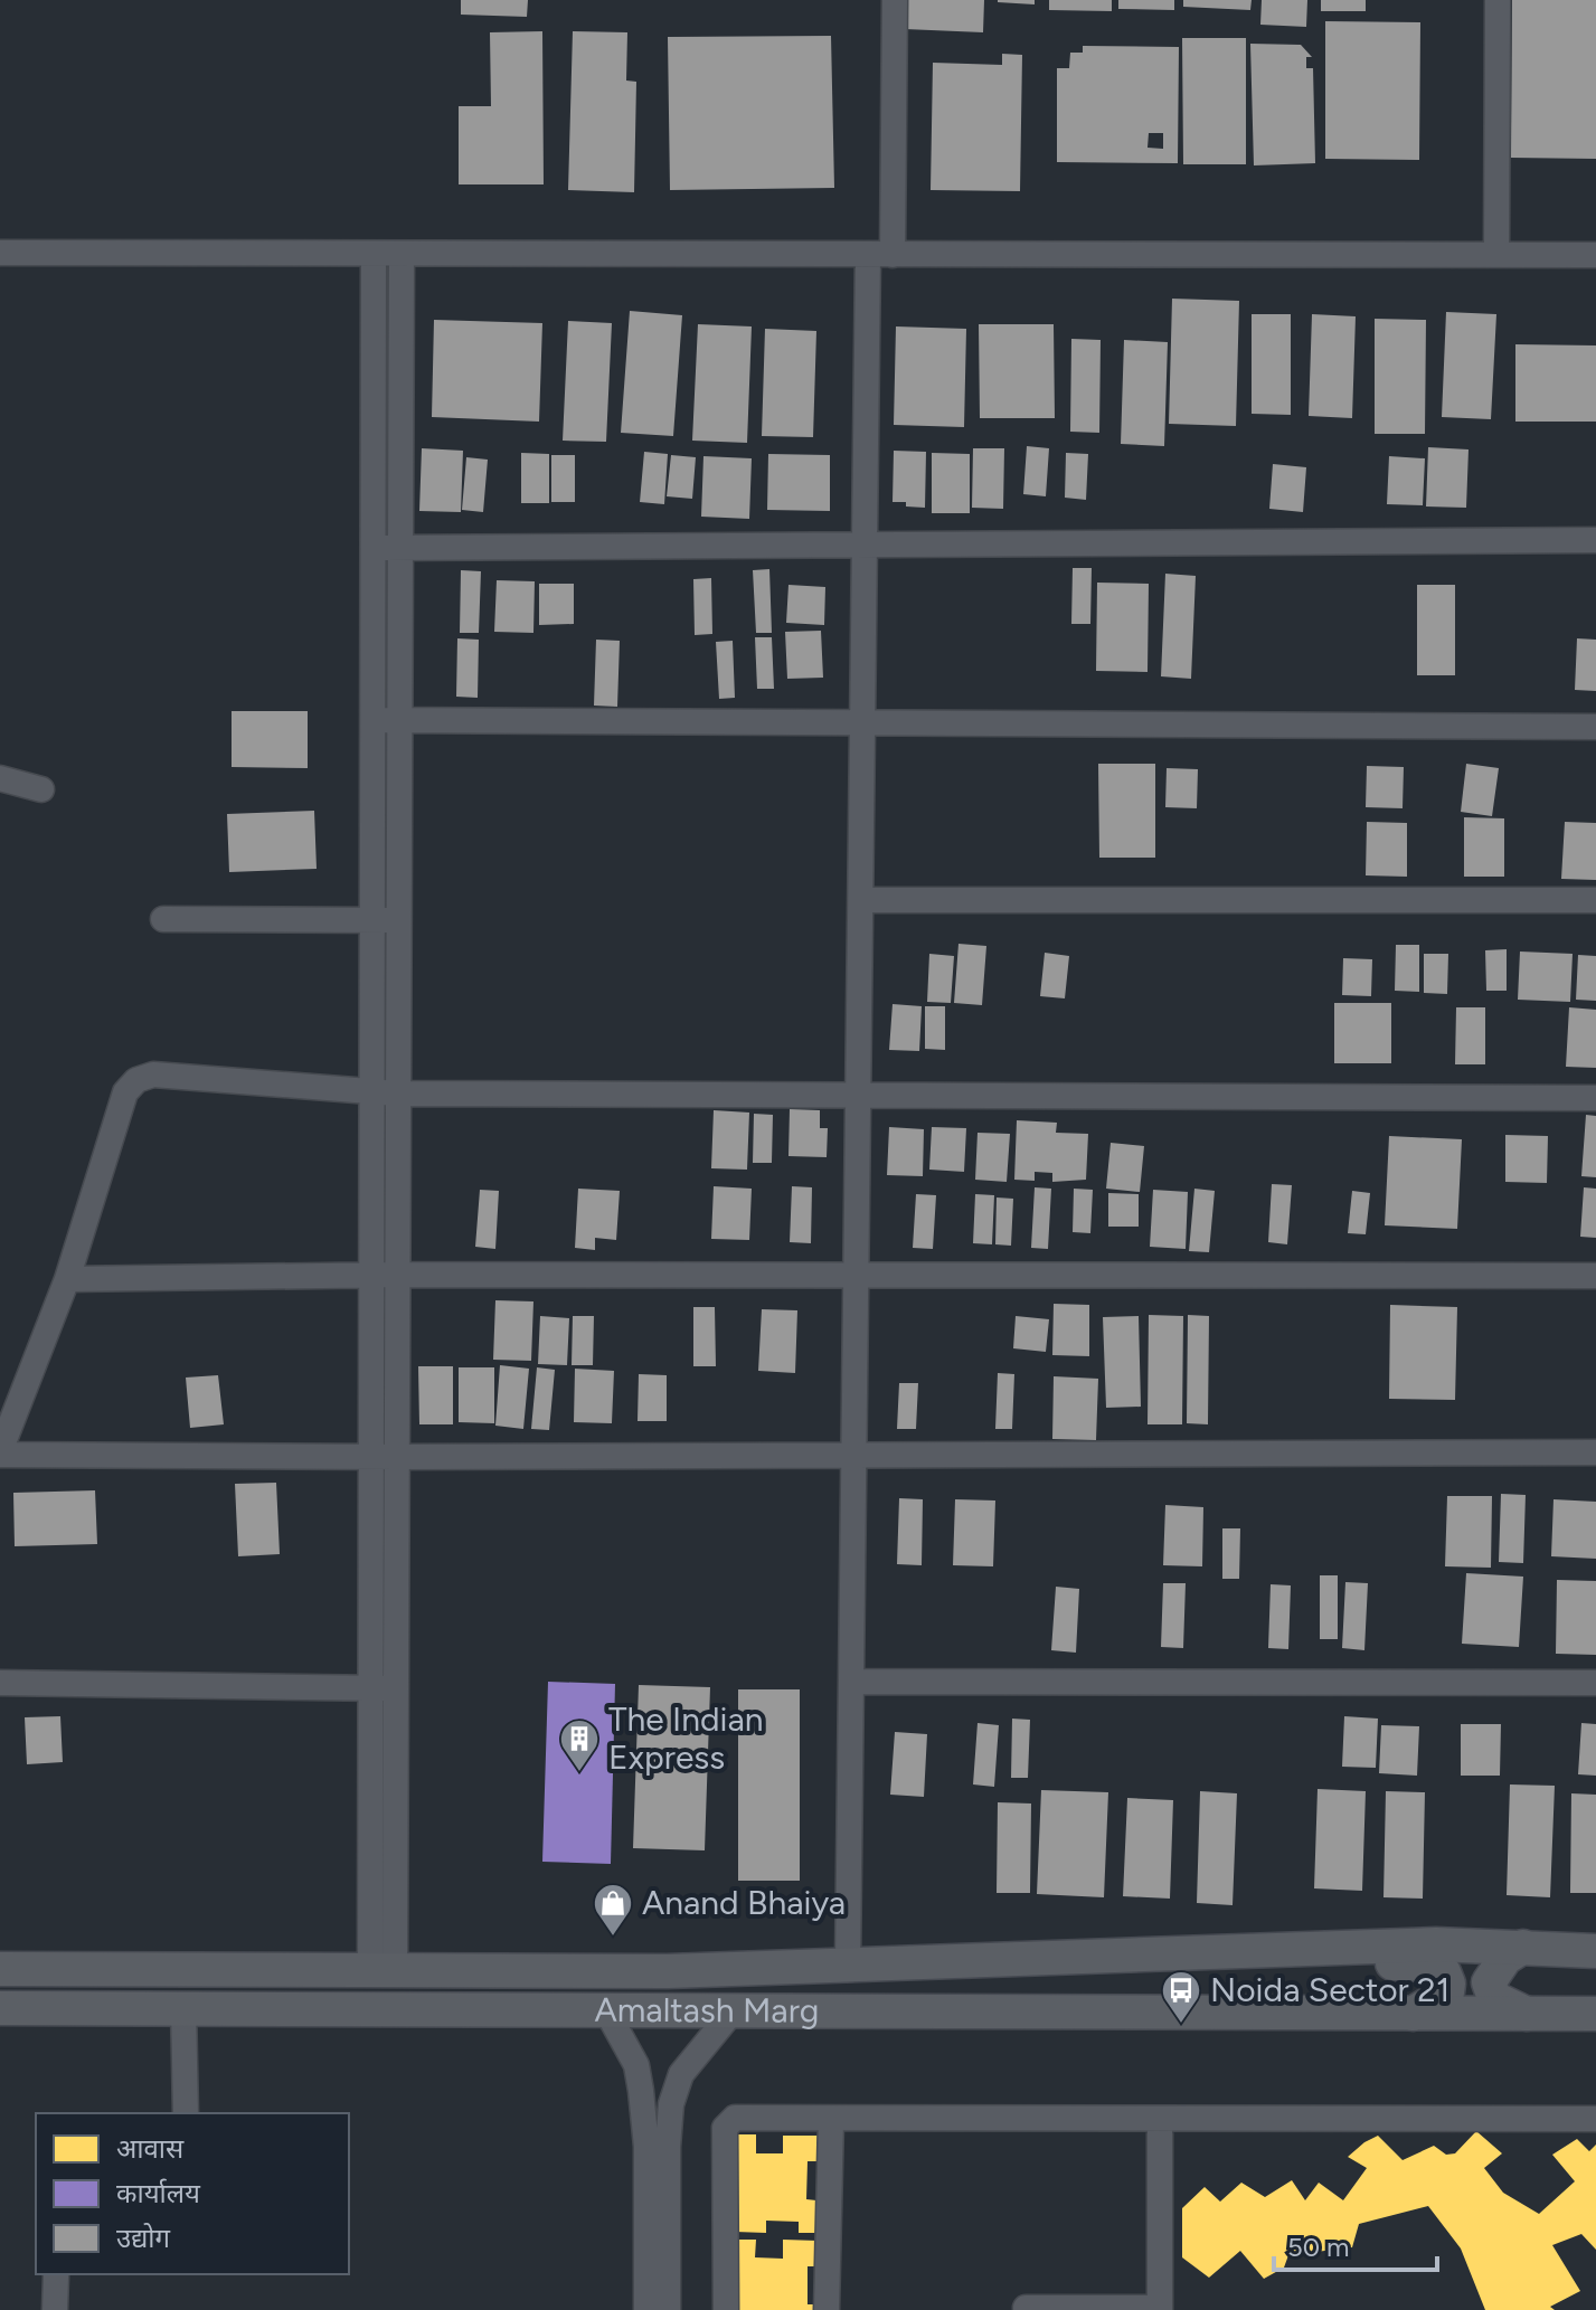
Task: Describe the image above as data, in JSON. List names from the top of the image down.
{
  "streets": {
    "main road": ["Amaltash Marg"]
  },
  "places": {
    "building": ["The Indian Express"],
    "shop": ["Anand Bhaiya"],
    "bus stop": ["Noida Sector 21"]
  },
  "legend": ["आवास", "कार्यालय", "उद्योग"],
  "scale_bar": "50 m"
}
